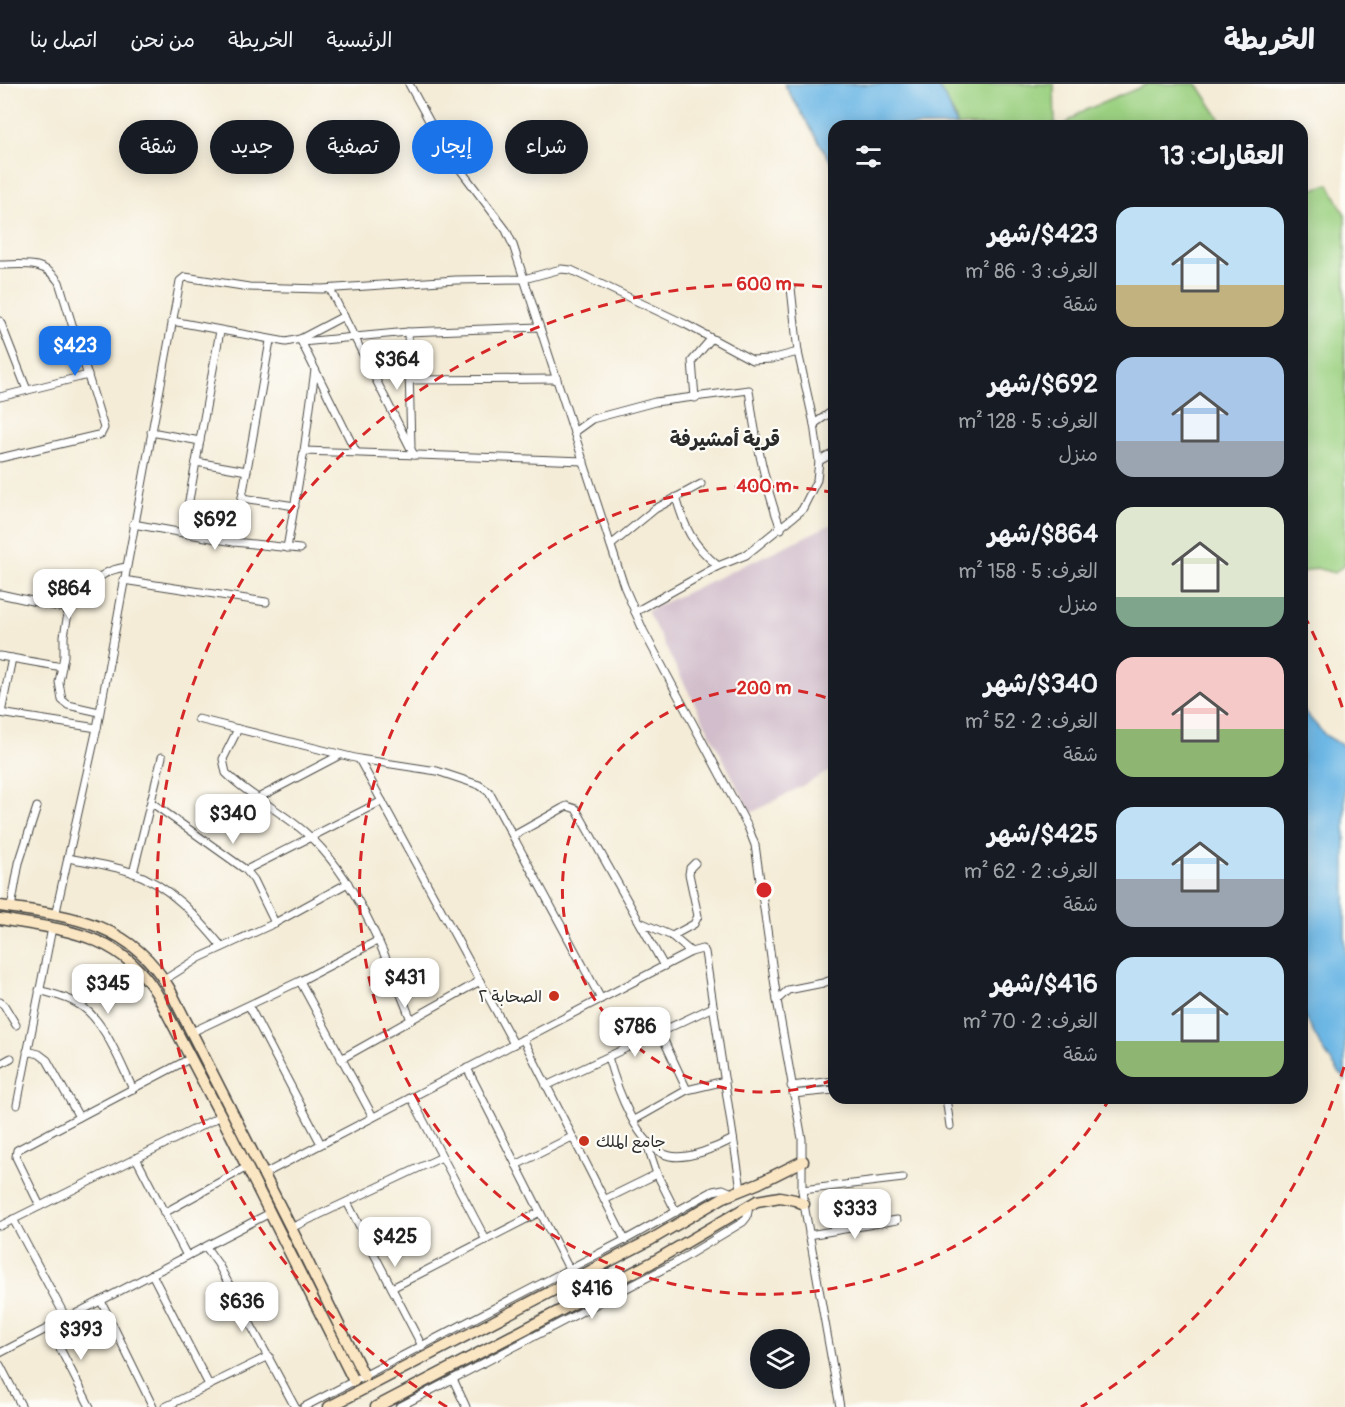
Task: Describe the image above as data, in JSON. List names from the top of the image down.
{
  "districts": ["قرية أمشيرفة"],
  "places": ["الصحابة ٢", "جامع الملك"],
  "page": {
    "header": "الخريطة",
    "nav": [
      "الرئيسية",
      "الخريطة",
      "من نحن",
      "اتصل بنا"
    ],
    "chip": [
      "شراء",
      "إيجار",
      "تصفية",
      "جديد",
      "شقة"
    ],
    "heading": "العقارات: 13",
    "list": [
      {
        "name": "$423/شهر",
        "note": "الغرف: 3 · 86 m² · شقة"
      },
      {
        "name": "$692/شهر",
        "note": "الغرف: 5 · 128 m² · منزل"
      },
      {
        "name": "$864/شهر",
        "note": "الغرف: 5 · 158 m² · منزل"
      },
      {
        "name": "$340/شهر",
        "note": "الغرف: 2 · 52 m² · شقة"
      },
      {
        "name": "$425/شهر",
        "note": "الغرف: 2 · 62 m² · شقة"
      },
      {
        "name": "$416/شهر",
        "note": "الغرف: 2 · 70 m² · شقة"
      }
    ],
    "price": [
      "$423",
      "$364",
      "$692",
      "$864",
      "$340",
      "$431",
      "$345",
      "$786",
      "$333",
      "$425",
      "$416",
      "$636",
      "$393"
    ]
  },
  "rings": ["600 m", "400 m", "200 m"]
}
